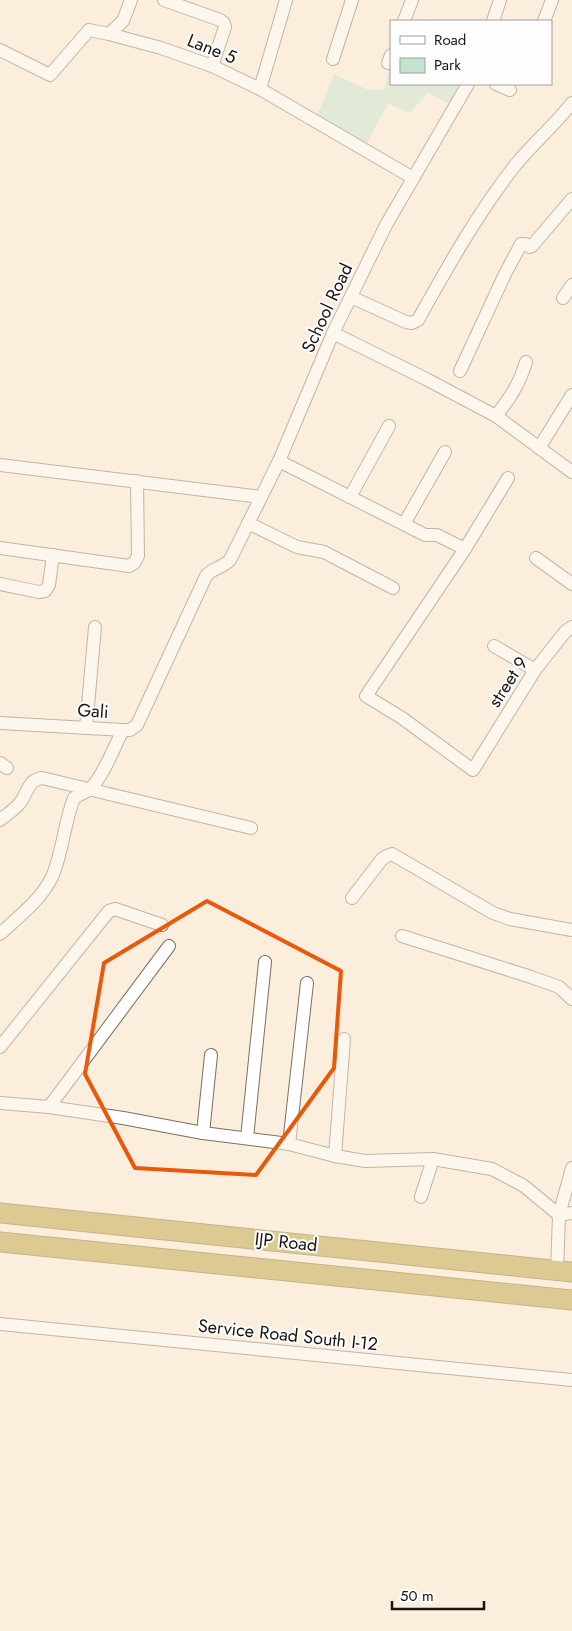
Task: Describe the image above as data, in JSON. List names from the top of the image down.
{
  "streets": {
    "highway": ["IJP Road"],
    "street": [
      "Lane 5",
      "School Road",
      "street 9",
      "Gali",
      "Service Road South I-12"
    ]
  },
  "crossings": [
    ["Lane 5", "School Road"],
    ["School Road", "Gali"]
  ],
  "legend": ["Road", "Park"],
  "scale_bar": "50 m"
}
